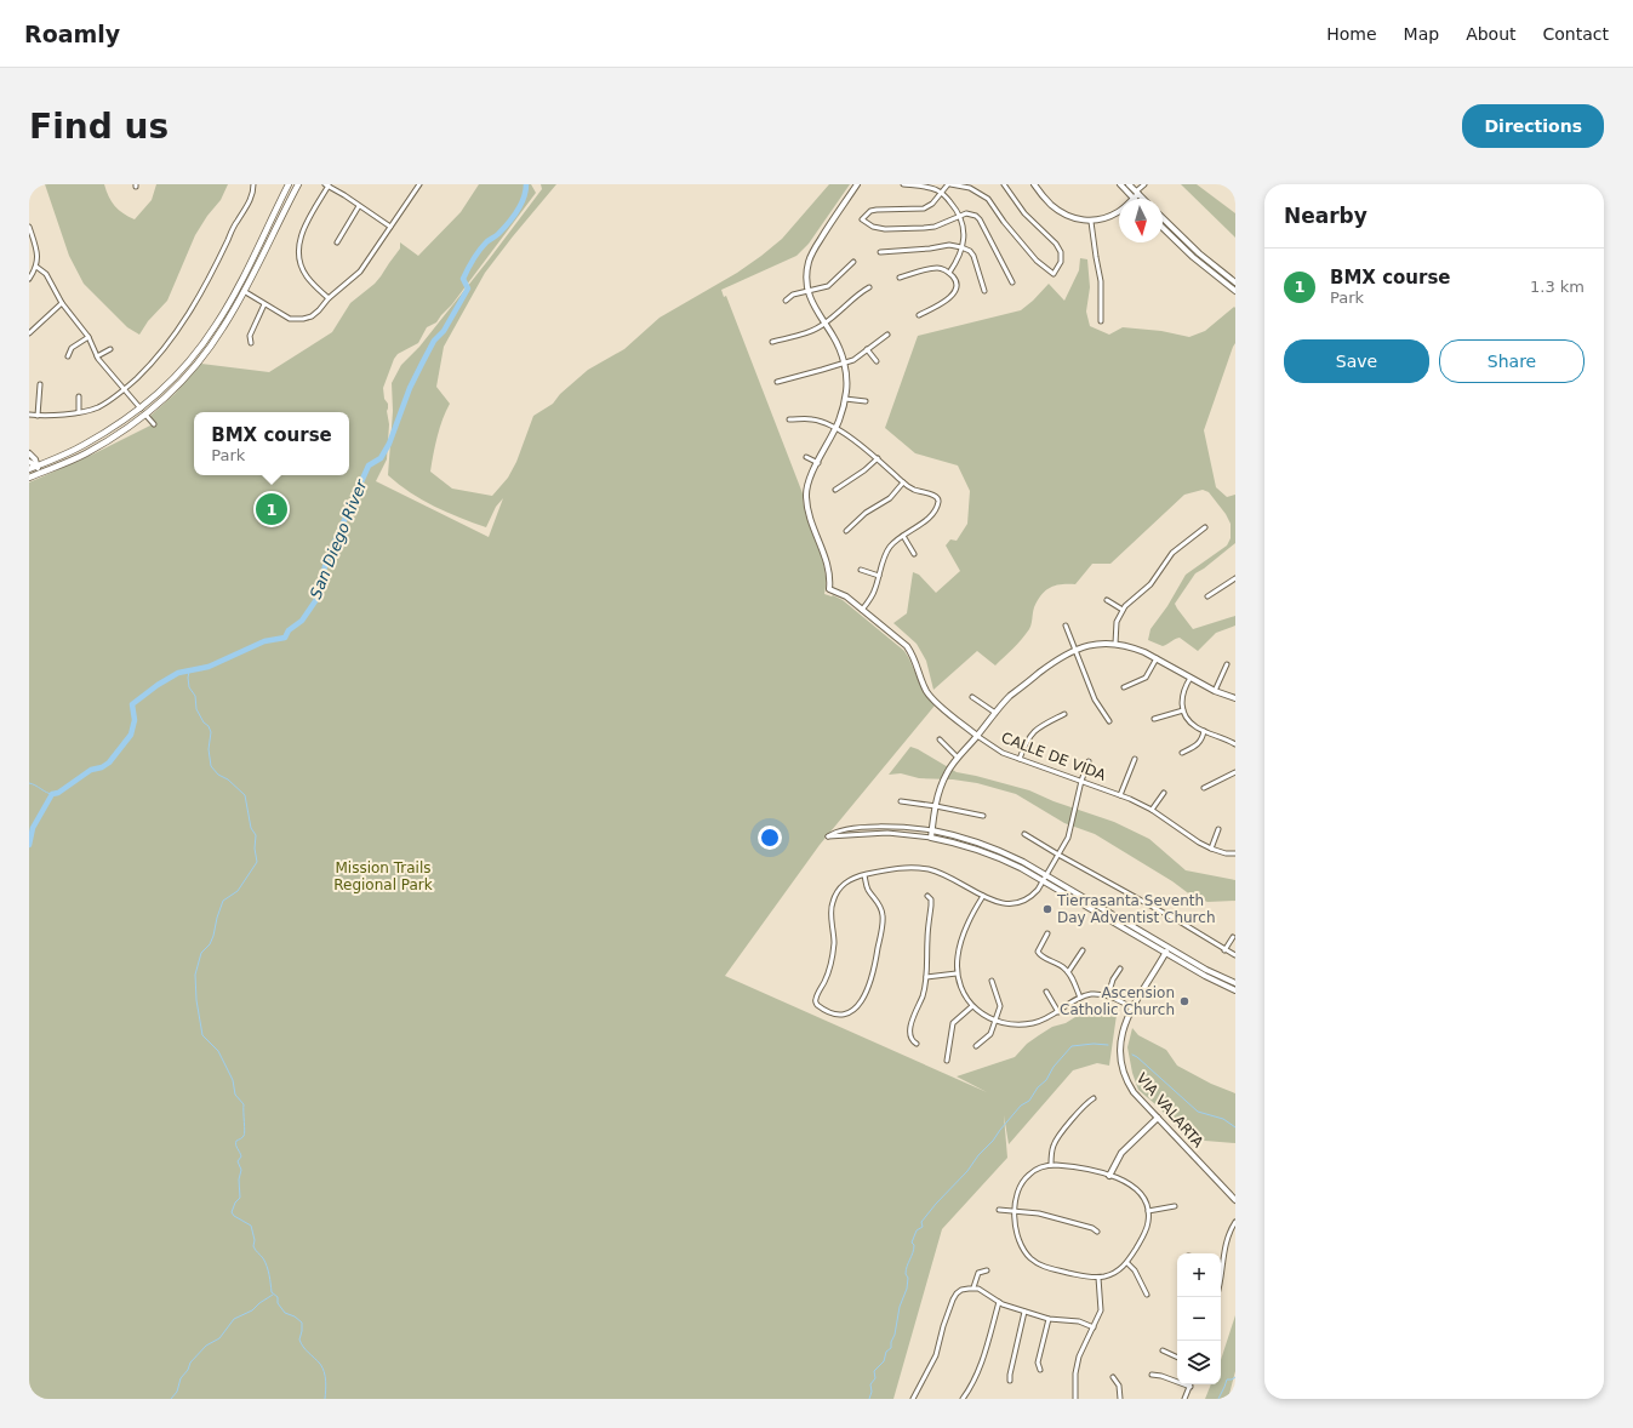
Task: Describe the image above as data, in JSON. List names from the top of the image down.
{
  "streets": {
    "street": ["CALLE DE VIDA", "VIA VALARTA"]
  },
  "water": ["San Diego River"],
  "parks": ["Mission Trails Regional Park"],
  "places": ["Tierrasanta Seventh Day Adventist Church", "Ascension Catholic Church"],
  "north": "bottom",
  "page": {
    "header": "Roamly",
    "nav": [
      "Home",
      "Map",
      "About",
      "Contact"
    ],
    "buttons": [
      "Directions",
      ["Save", "Share"]
    ],
    "title": "Find us",
    "heading": "Nearby",
    "list": [
      {
        "mark": "1",
        "name": "BMX course",
        "note": "Park",
        "value": "1.3 km"
      }
    ],
    "popup": ["BMX course", "Park"],
    "pins": "1",
    "map_buttons": ["+", "−"]
  }
}
